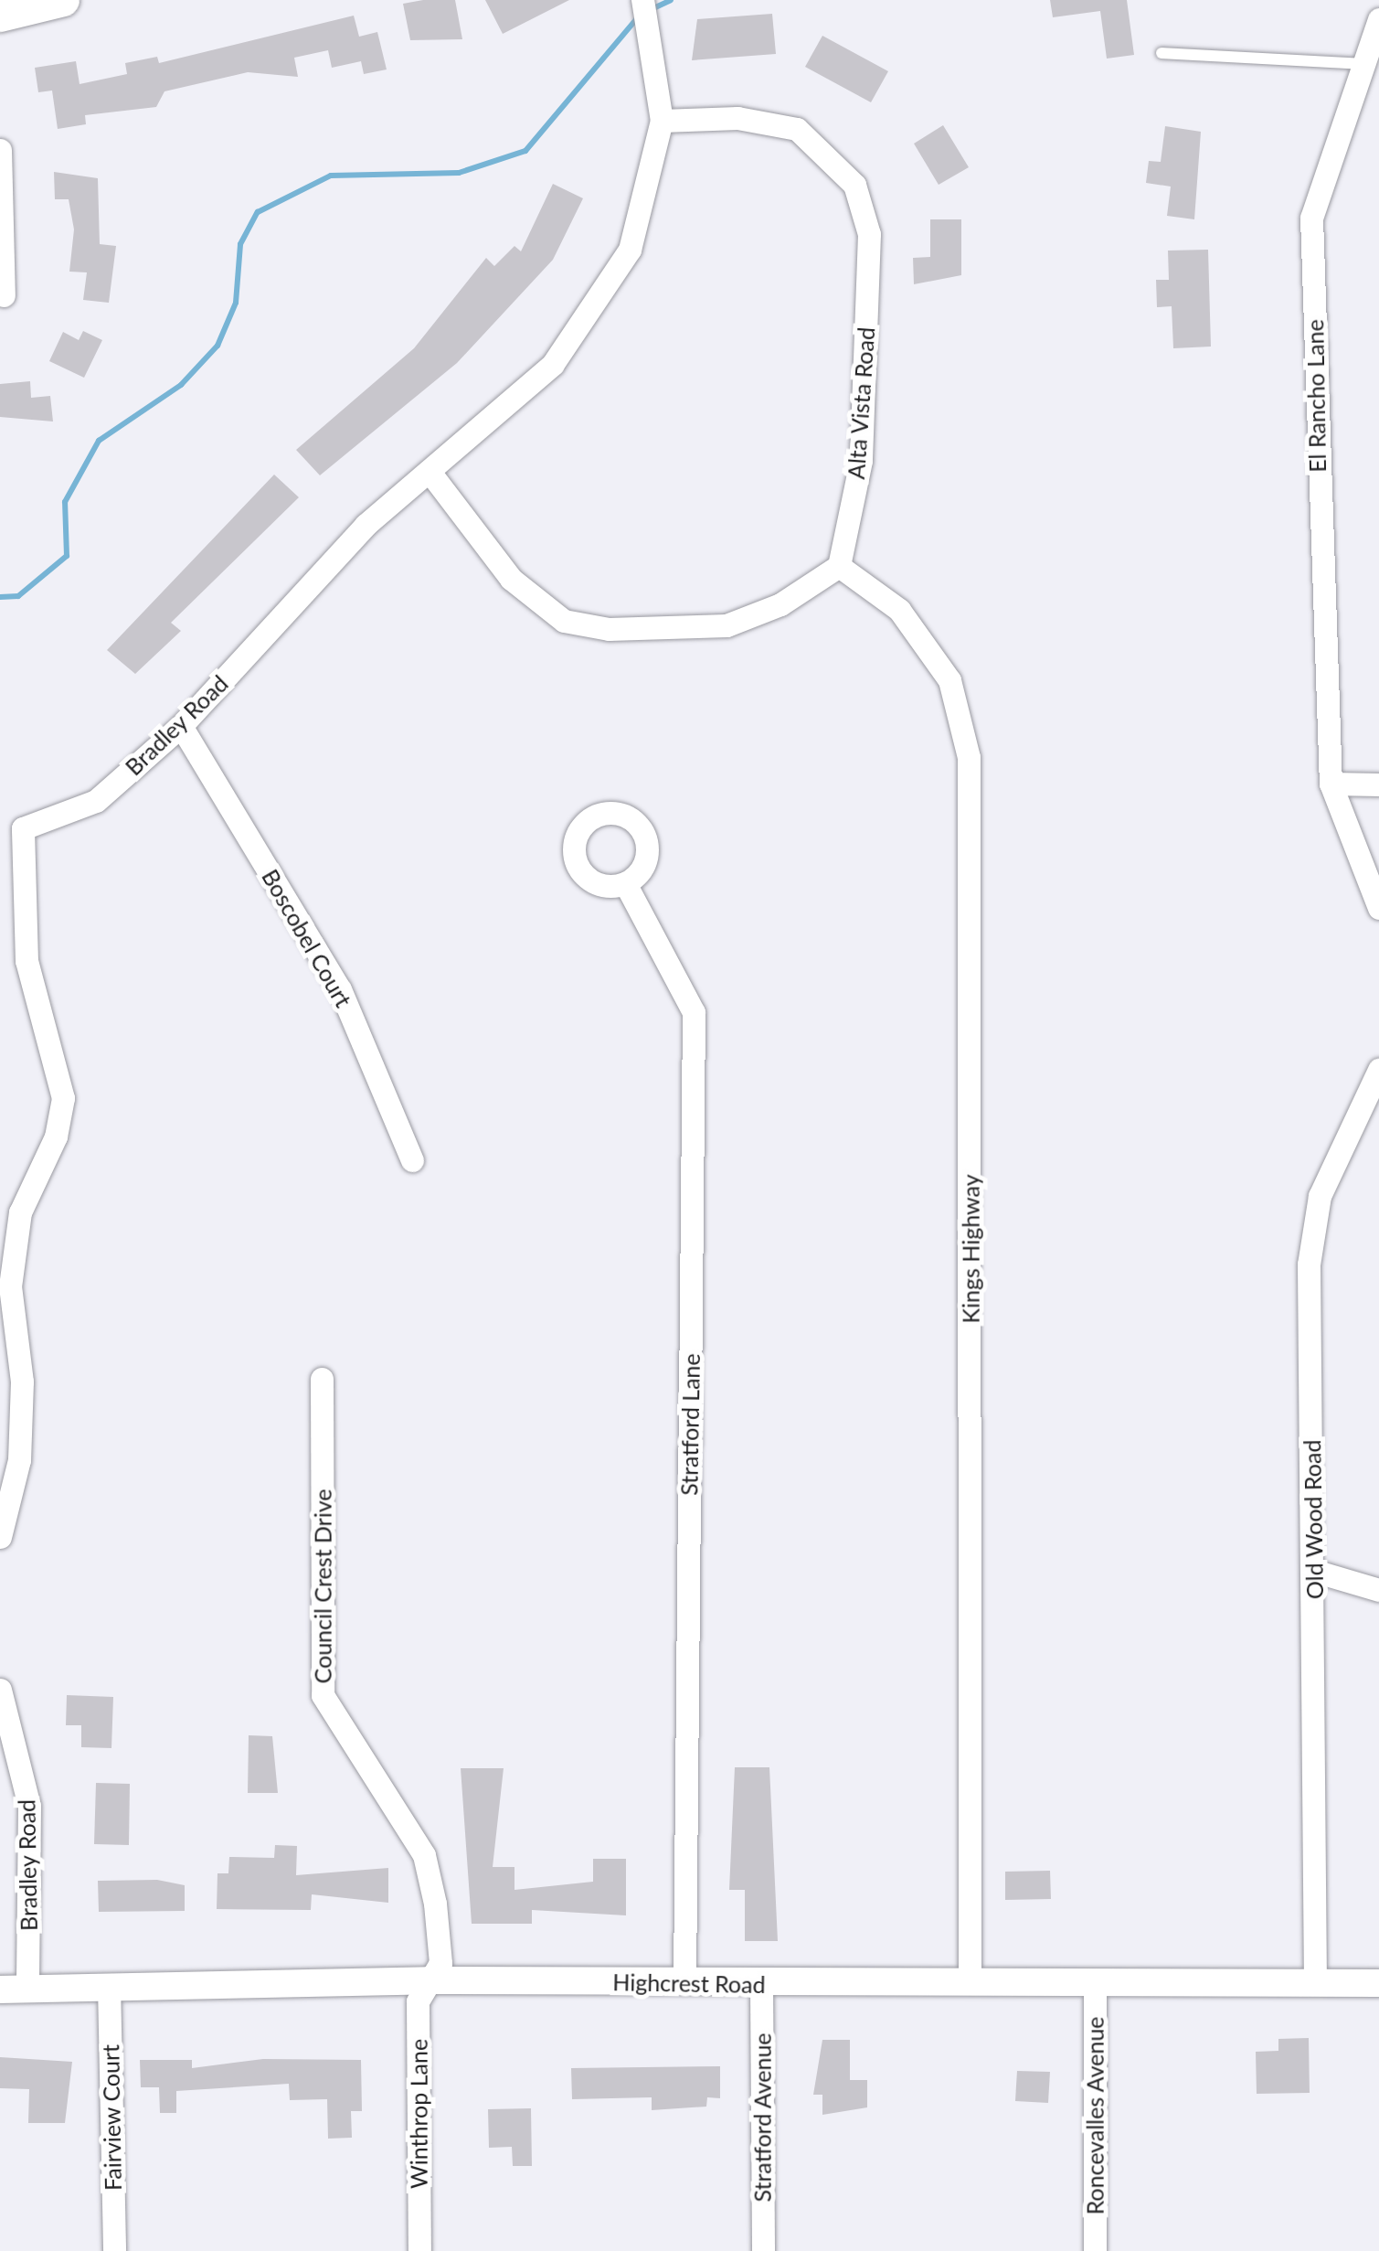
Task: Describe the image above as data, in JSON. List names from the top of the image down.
{
  "streets": {
    "street": [
      "El Rancho Lane",
      "Alta Vista Road",
      "Bradley Road",
      "Boscobel Court",
      "Kings Highway",
      "Stratford Lane",
      "Old Wood Road",
      "Council Crest Drive",
      "Highcrest Road",
      "Winthrop Lane",
      "Roncevalles Avenue",
      "Fairview Court",
      "Stratford Avenue"
    ]
  },
  "crossings": [
    ["Alta Vista Road", "Bradley Road"],
    ["Alta Vista Road", "Kings Highway"],
    ["Bradley Road", "Boscobel Court"],
    ["Bradley Road", "Highcrest Road"],
    ["Kings Highway", "Highcrest Road"],
    ["Stratford Lane", "Highcrest Road"],
    ["Old Wood Road", "Highcrest Road"],
    ["Council Crest Drive", "Highcrest Road"],
    ["Council Crest Drive", "Winthrop Lane"],
    ["Highcrest Road", "Winthrop Lane"],
    ["Highcrest Road", "Roncevalles Avenue"],
    ["Highcrest Road", "Fairview Court"],
    ["Highcrest Road", "Stratford Avenue"]
  ]
}
